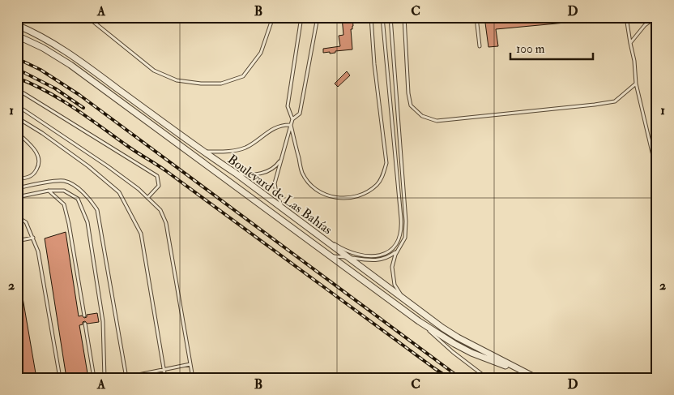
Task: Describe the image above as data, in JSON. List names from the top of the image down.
{
  "streets": {
    "street": ["Boulevard de Las Bahías"]
  },
  "scale_bar": "100 m",
  "grid": {
    "columns": [
      "A",
      "B",
      "C",
      "D"
    ],
    "rows": ["1", "2"]
  }
}
